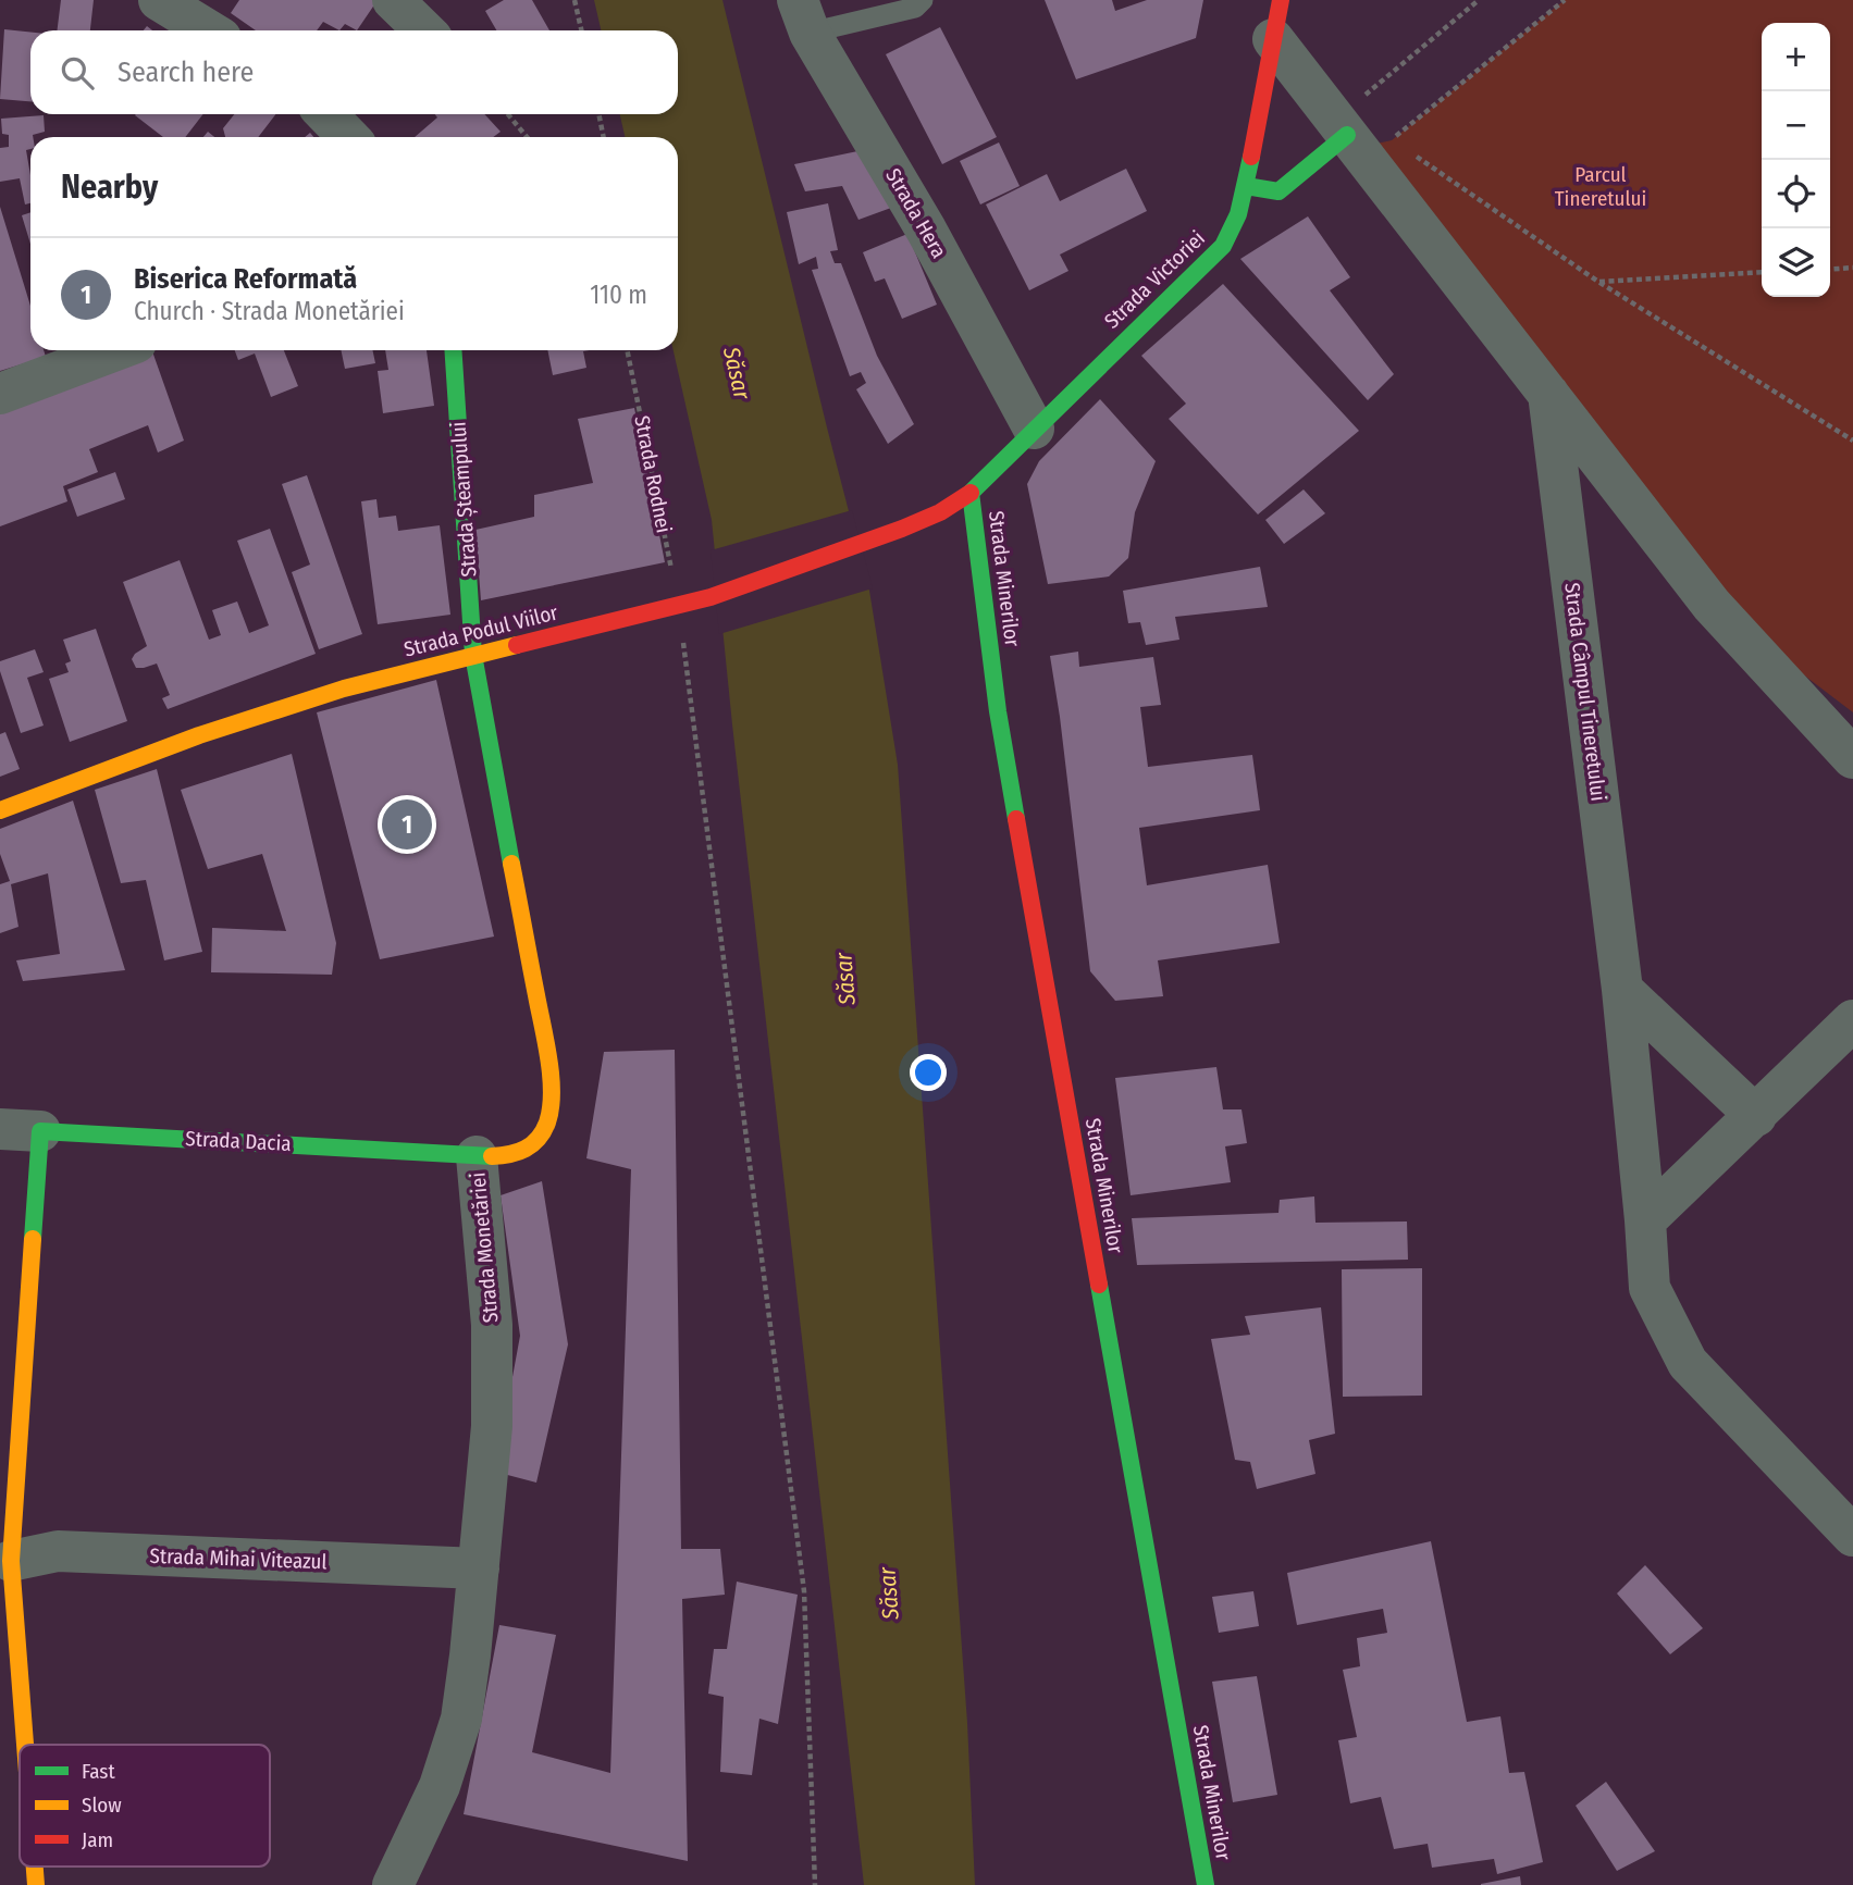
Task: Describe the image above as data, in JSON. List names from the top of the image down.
{
  "streets": {
    "main road": [
      "Strada Victoriei",
      "Strada Șteampului",
      "Strada Minerilor",
      "Strada Podul Viilor",
      "Strada Dacia",
      "Strada Monetăriei"
    ],
    "street": ["Strada Hera", "Strada Câmpul Tineretului", "Strada Mihai Viteazul"],
    "path": ["Strada Rodnei"]
  },
  "crossings": [
    ["Strada Hera", "Strada Victoriei"],
    ["Strada Victoriei", "Strada Minerilor"],
    ["Strada Victoriei", "Strada Podul Viilor"],
    ["Strada Rodnei", "Strada Podul Viilor"],
    ["Strada Șteampului", "Strada Podul Viilor"],
    ["Strada Șteampului", "Strada Monetăriei"],
    ["Strada Minerilor", "Strada Podul Viilor"],
    ["Strada Podul Viilor", "Strada Monetăriei"],
    ["Strada Dacia", "Strada Monetăriei"],
    ["Strada Monetăriei", "Strada Mihai Viteazul"]
  ],
  "water": ["Săsar"],
  "parks": ["Parcul Tineretului"],
  "legend": ["Fast", "Slow", "Jam"],
  "page": {
    "map_buttons": ["+", "−"],
    "search": "Search here",
    "heading": "Nearby",
    "list": [
      {
        "mark": "1",
        "name": "Biserica Reformată",
        "note": "Church · Strada Monetăriei",
        "value": "110 m"
      }
    ],
    "pins": "1"
  }
}
